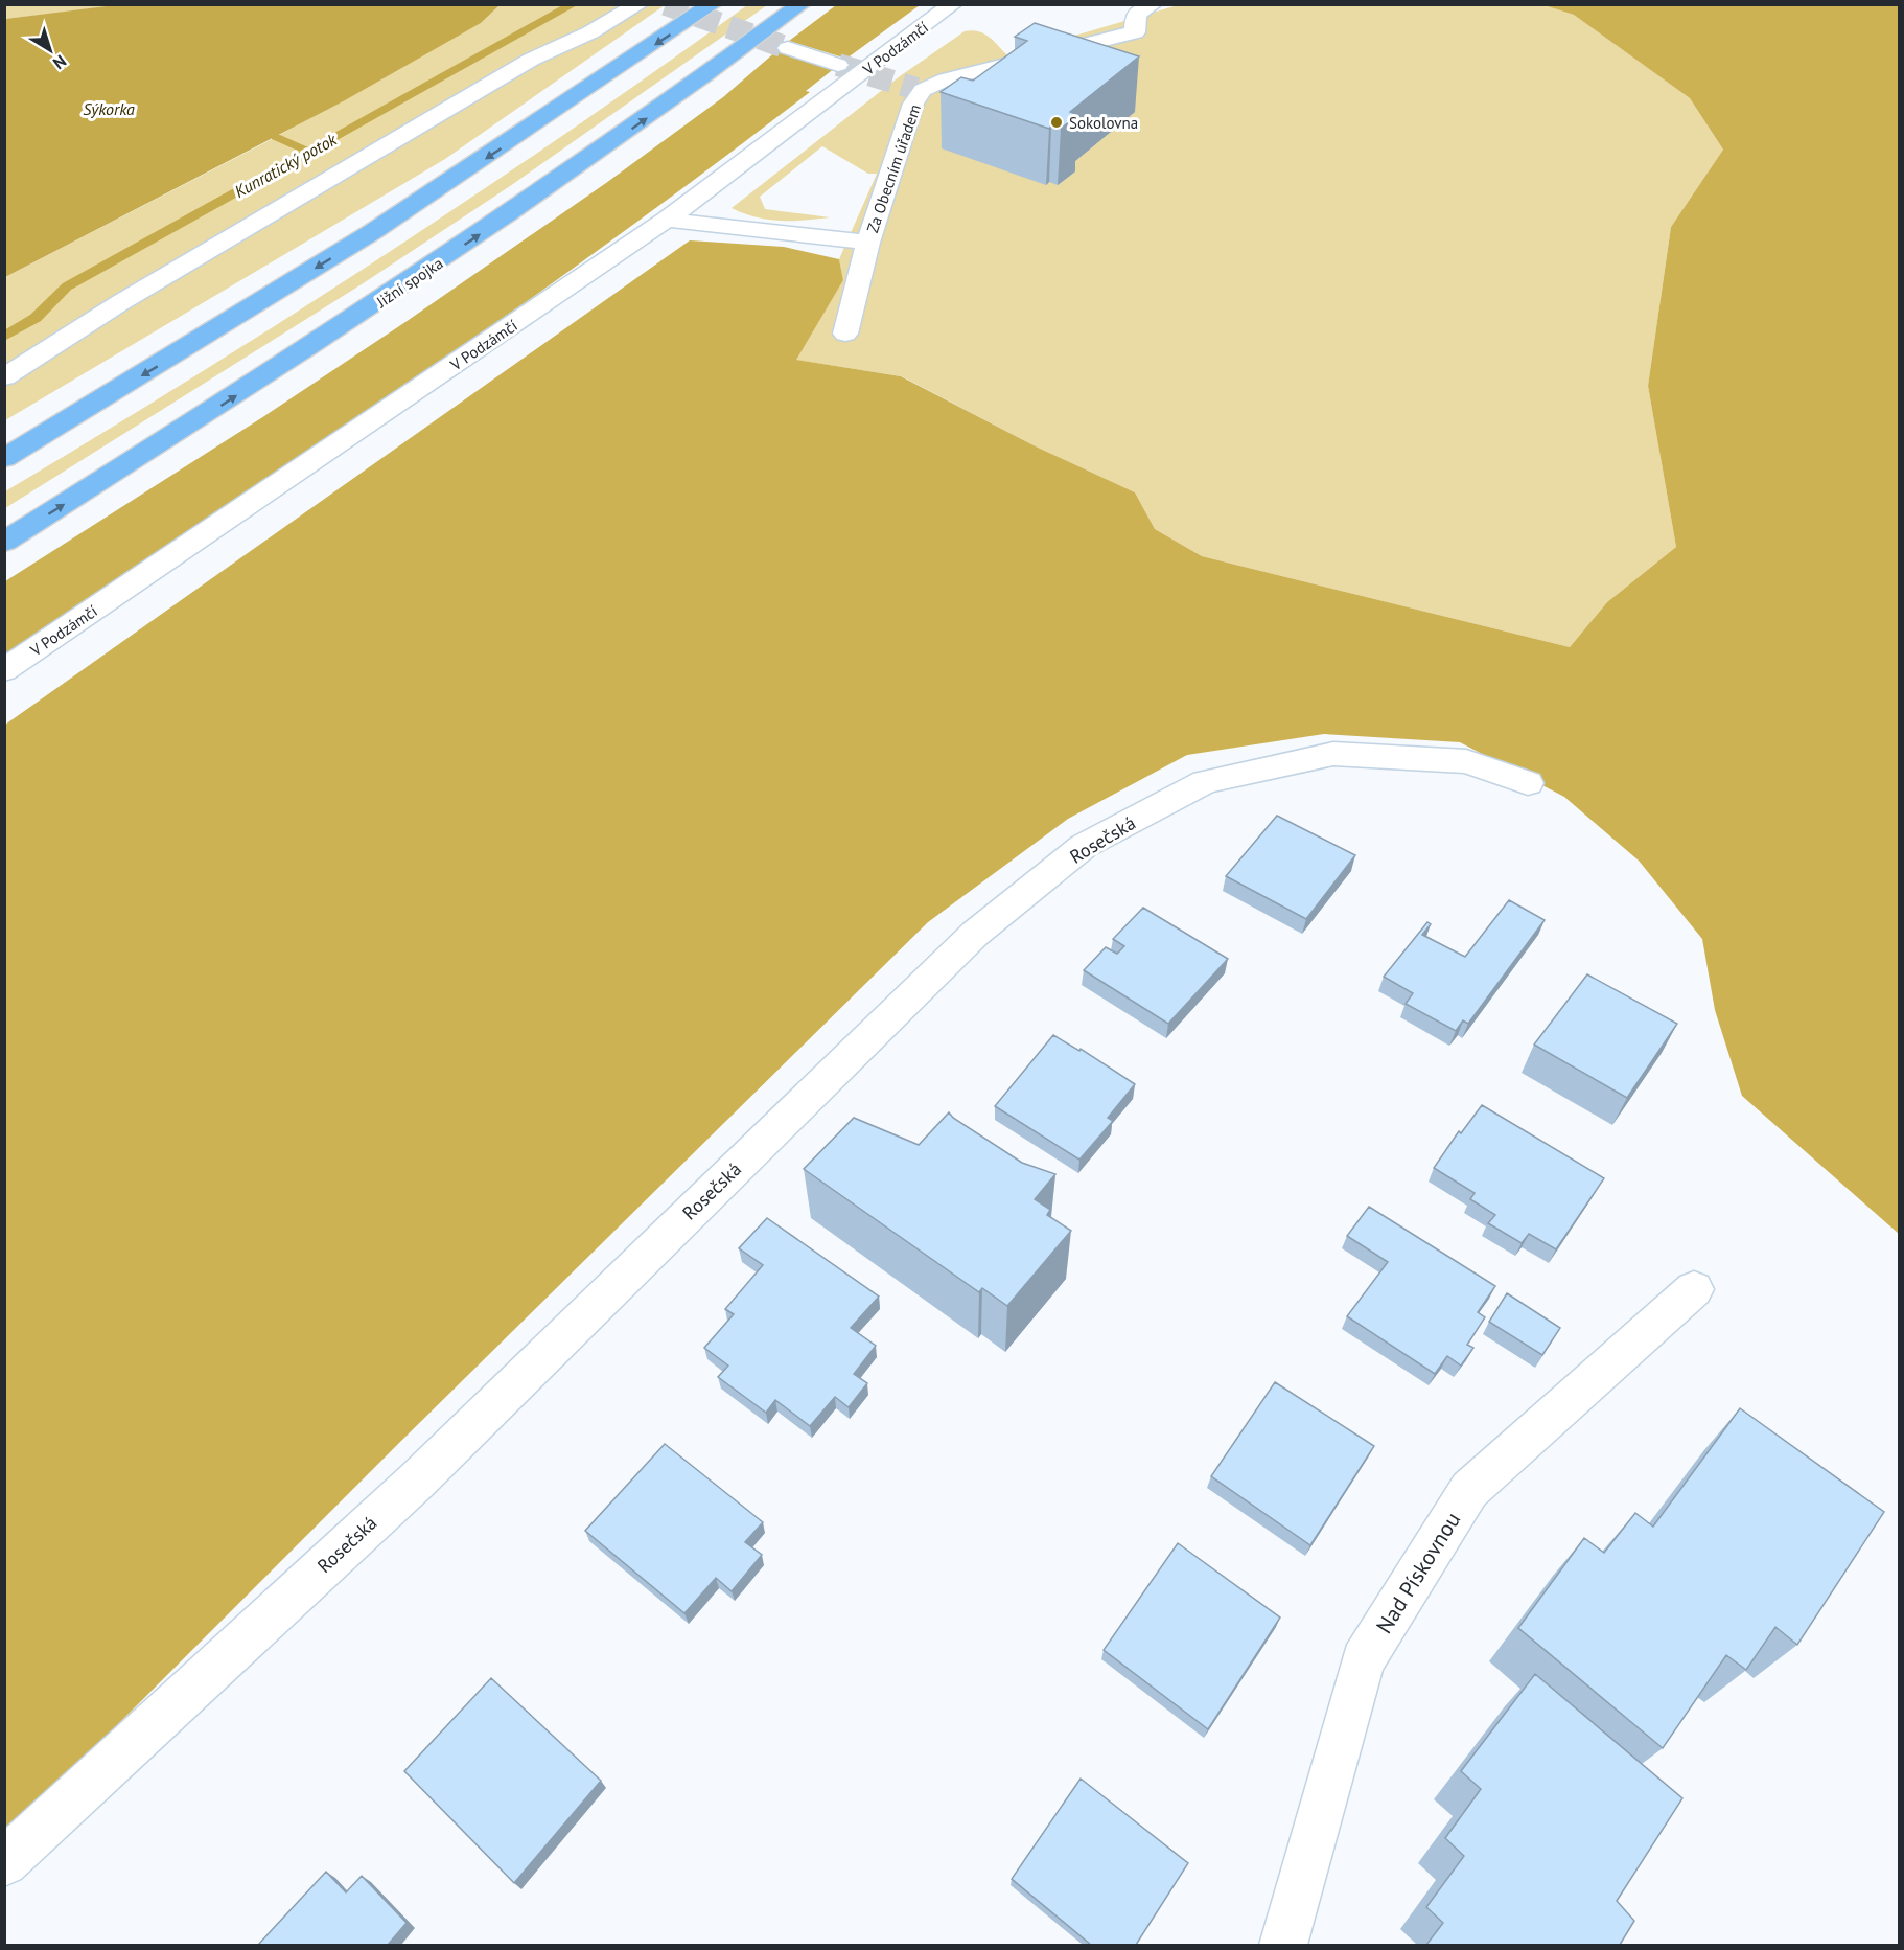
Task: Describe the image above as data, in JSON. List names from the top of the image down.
{
  "streets": {
    "highway": ["Jižní spojka"],
    "street": [
      "V Podzámčí",
      "Za Obecním úřadem",
      "Rosečská",
      "Nad Pískovnou"
    ]
  },
  "crossings": [
    ["V Podzámčí", "Za Obecním úřadem"]
  ],
  "water": ["Sýkorka", "Kunratický potok"],
  "places": ["Sokolovna"],
  "north": "bottom right"
}
